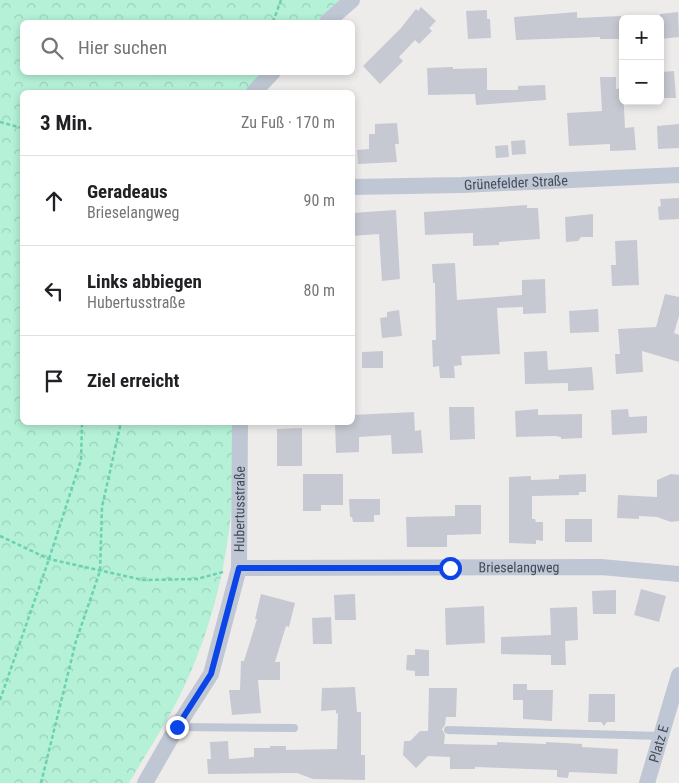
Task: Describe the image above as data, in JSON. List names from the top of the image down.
{
  "streets": {
    "street": [
      "Grünefelder Straße",
      "Hubertusstraße",
      "Brieselangweg",
      "Platz E"
    ]
  },
  "crossings": [
    ["Hubertusstraße", "Brieselangweg"]
  ],
  "page": {
    "map_buttons": ["+", "−"],
    "search": "Hier suchen",
    "heading": ["3 Min.", "Zu Fuß · 170 m"],
    "list": [
      ["Geradeaus", "Brieselangweg", "90 m"],
      ["Links abbiegen", "Hubertusstraße", "80 m"],
      "Ziel erreicht"
    ]
  }
}
